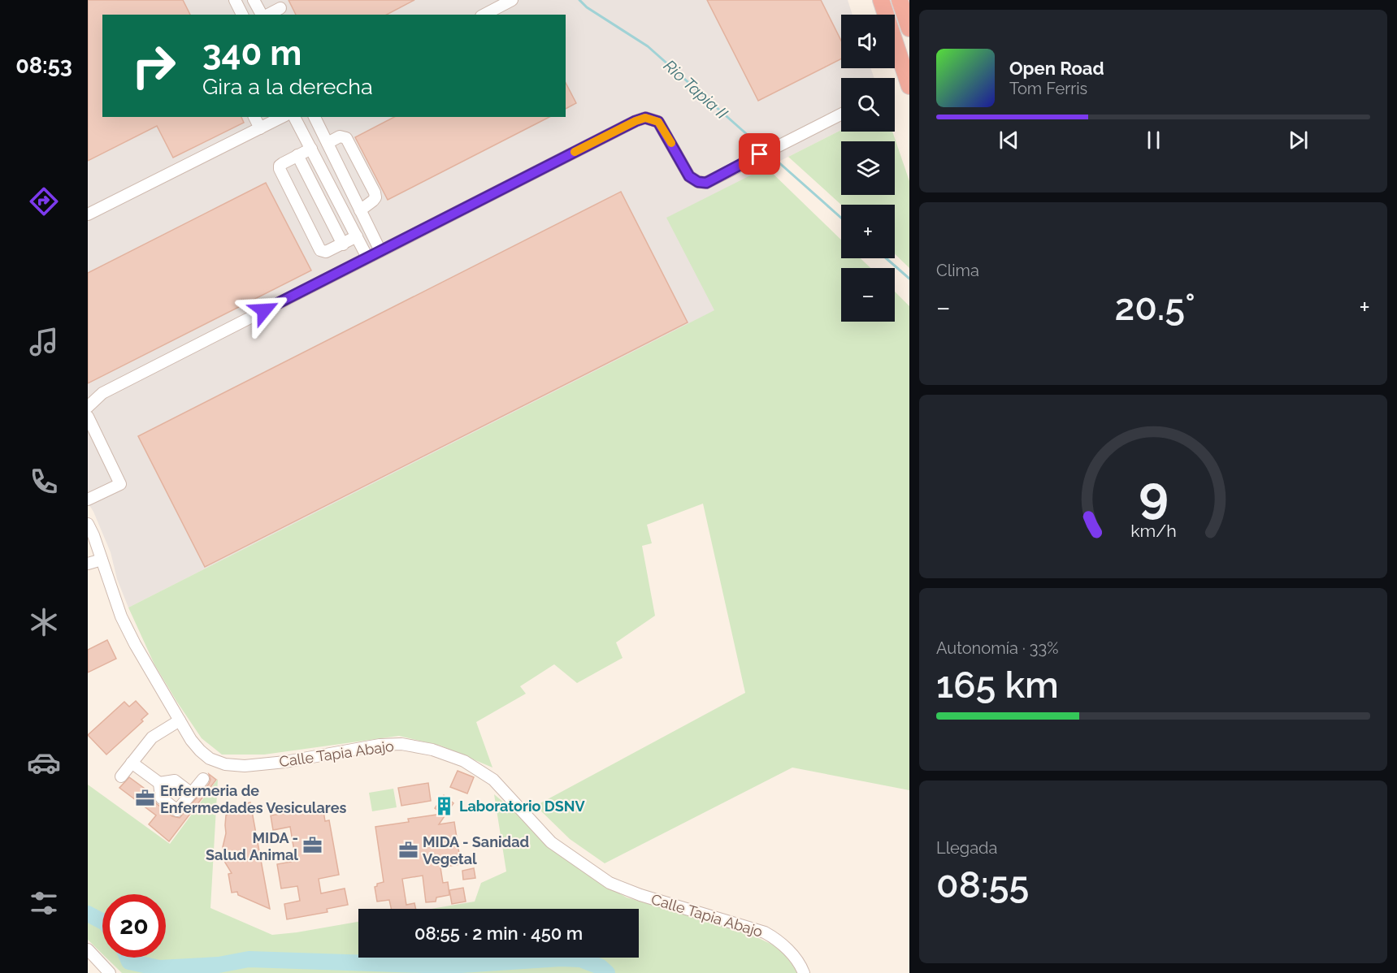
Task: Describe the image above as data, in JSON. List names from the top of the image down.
{
  "streets": {
    "street": ["Calle Tapia Abajo"]
  },
  "water": ["Rio Tapia II"],
  "places": {
    "office": ["Enfermeria de Enfermedades Vesiculares", "MIDA - Salud Animal", "MIDA - Sanidad Vegetal"],
    "building": ["Laboratorio DSNV"]
  },
  "page": {
    "tabs": "08:53",
    "map_buttons": ["+", "−"],
    "turn": ["340 m", "Gira a la derecha"],
    "song": ["Open Road", "Tom Ferris"],
    "tile": [
      "Clima",
      ["Autonomía · 33%", "165 km"],
      ["Llegada", "08:55"]
    ],
    "heat": ["−", "20.5°", "+"],
    "limit": "20",
    "trip": "08:55 · 2 min · 450 m",
    "gauge": ["9", "km/h"]
  }
}
